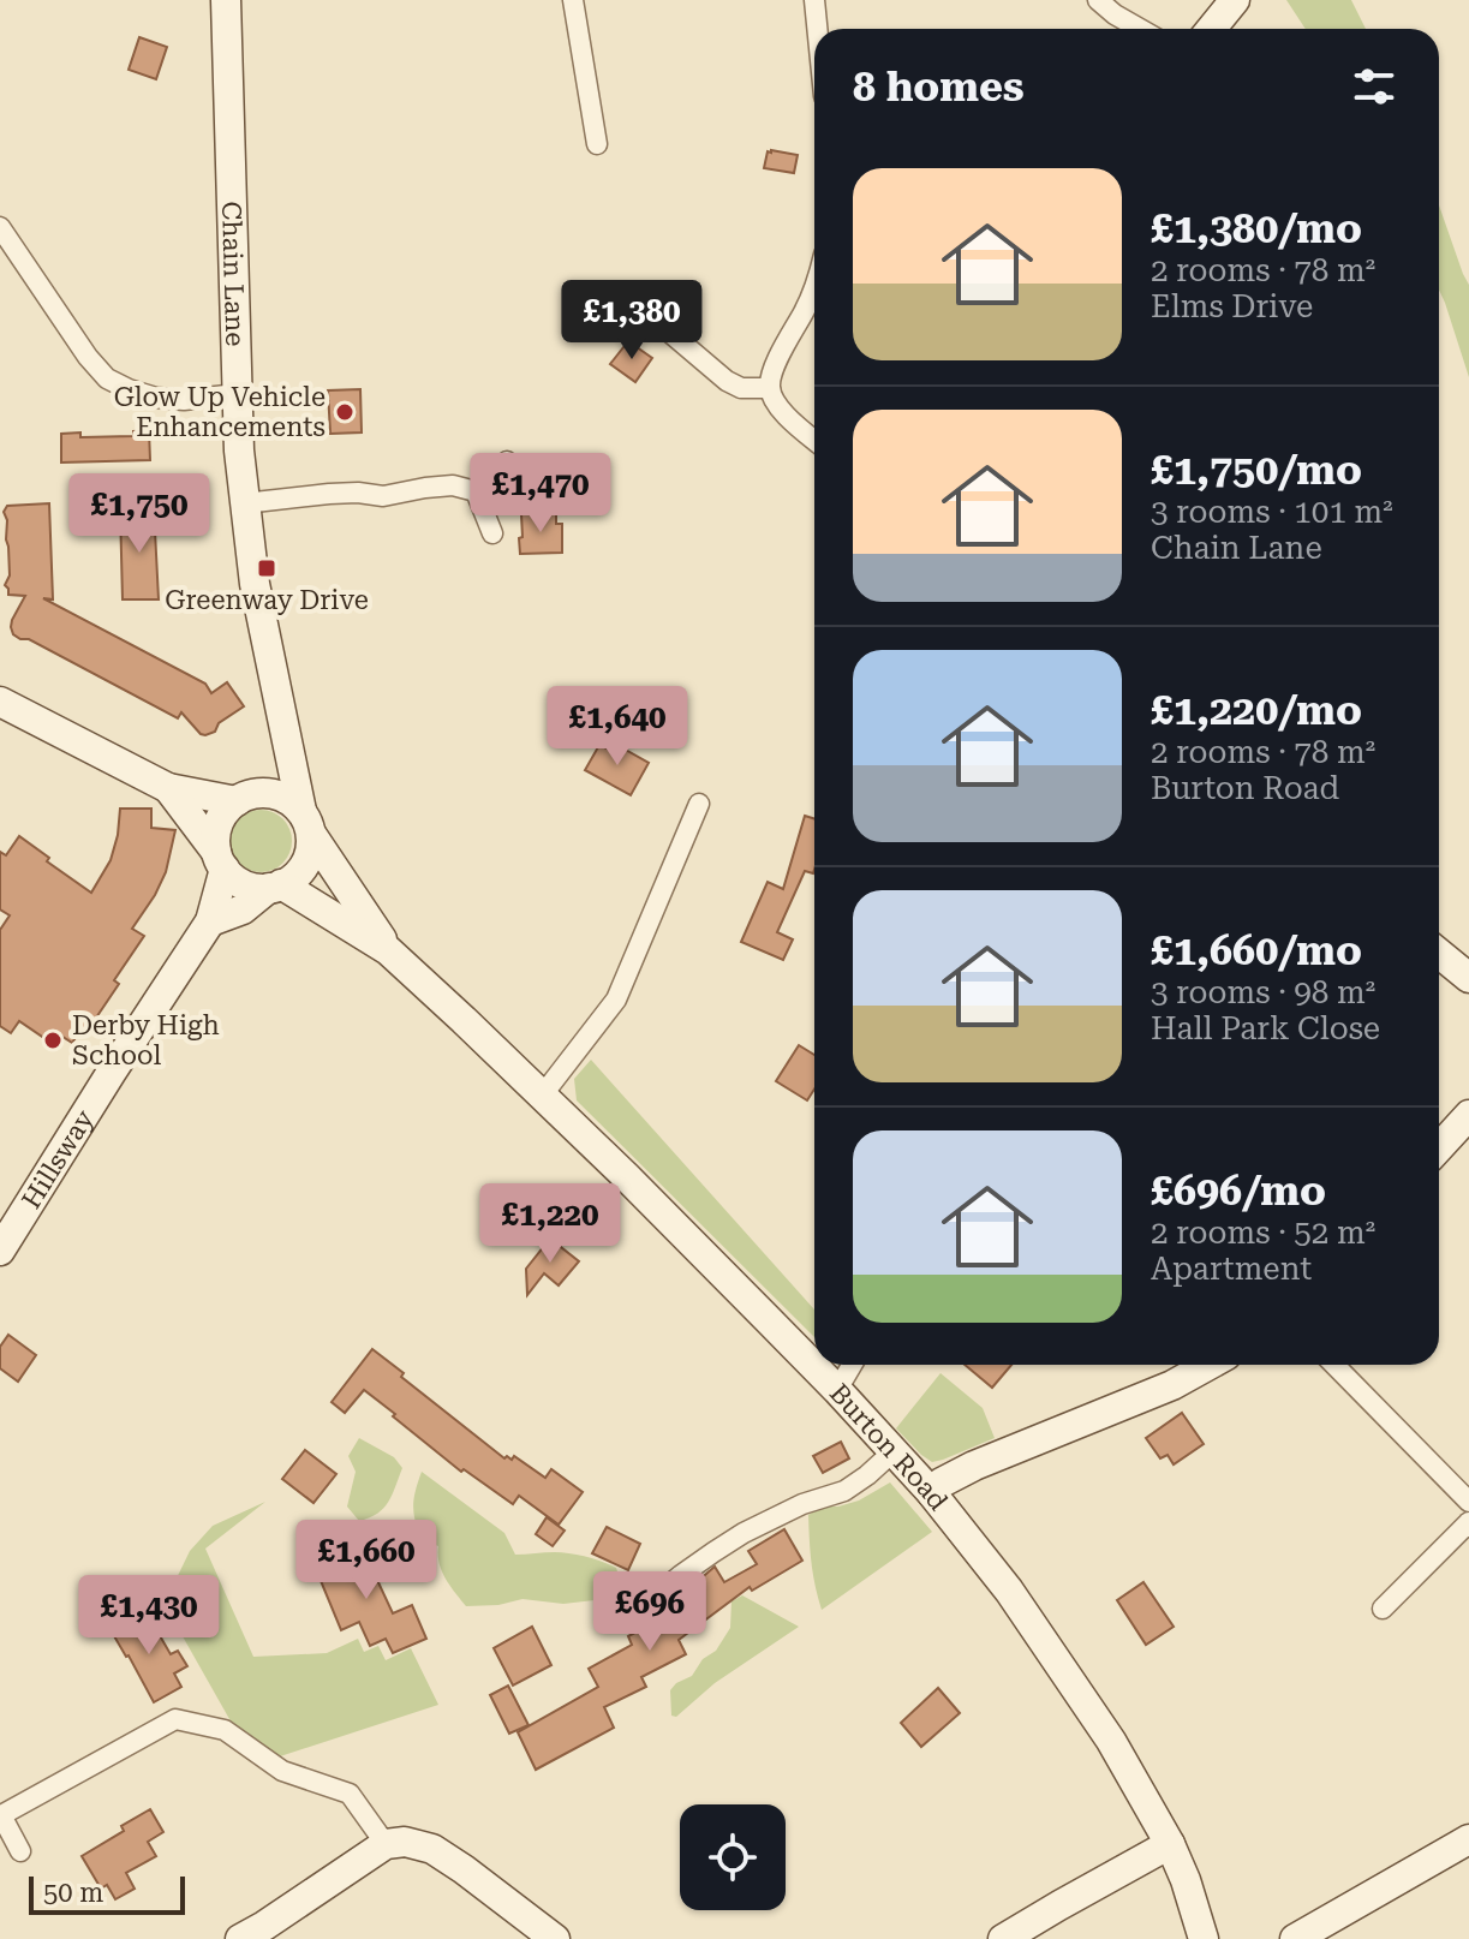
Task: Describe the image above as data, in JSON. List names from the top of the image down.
{
  "streets": {
    "street": ["Chain Lane", "Hillsway", "Burton Road"]
  },
  "crossings": [
    ["Chain Lane", "Hillsway"],
    ["Chain Lane", "Burton Road"],
    ["Hillsway", "Burton Road"]
  ],
  "places": {
    "other": ["Glow Up Vehicle Enhancements", "Derby High School"],
    "transit": ["Greenway Drive"]
  },
  "scale_bar": "50 m",
  "page": {
    "heading": "8 homes",
    "list": [
      {
        "name": "£1,380/mo",
        "note": "2 rooms · 78 m² · Elms Drive"
      },
      {
        "name": "£1,750/mo",
        "note": "3 rooms · 101 m² · Chain Lane"
      },
      {
        "name": "£1,220/mo",
        "note": "2 rooms · 78 m² · Burton Road"
      },
      {
        "name": "£1,660/mo",
        "note": "3 rooms · 98 m² · Hall Park Close"
      },
      {
        "name": "£696/mo",
        "note": "2 rooms · 52 m² · Apartment"
      }
    ],
    "price": [
      "£1,380",
      "£1,470",
      "£1,750",
      "£1,640",
      "£1,220",
      "£1,660",
      "£696",
      "£1,430"
    ],
    "scale": "50 m"
  }
}
